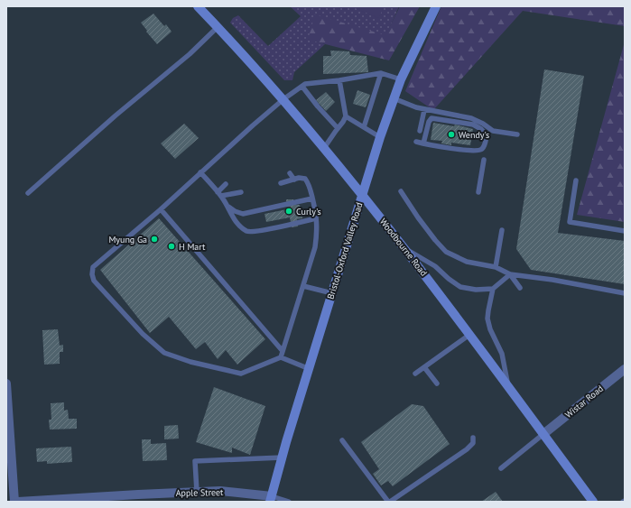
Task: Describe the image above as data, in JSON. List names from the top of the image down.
{
  "streets": {
    "main road": ["Woodbourne Road", "Bristol-Oxford Valley Road"],
    "street": ["Wistar Road", "Apple Street"]
  },
  "crossings": [
    ["Woodbourne Road", "Bristol-Oxford Valley Road"],
    ["Woodbourne Road", "Wistar Road"],
    ["Bristol-Oxford Valley Road", "Apple Street"]
  ],
  "places": [
    "Wendy's",
    "Curly's",
    "Myung Ga",
    "H Mart"
  ]
}
